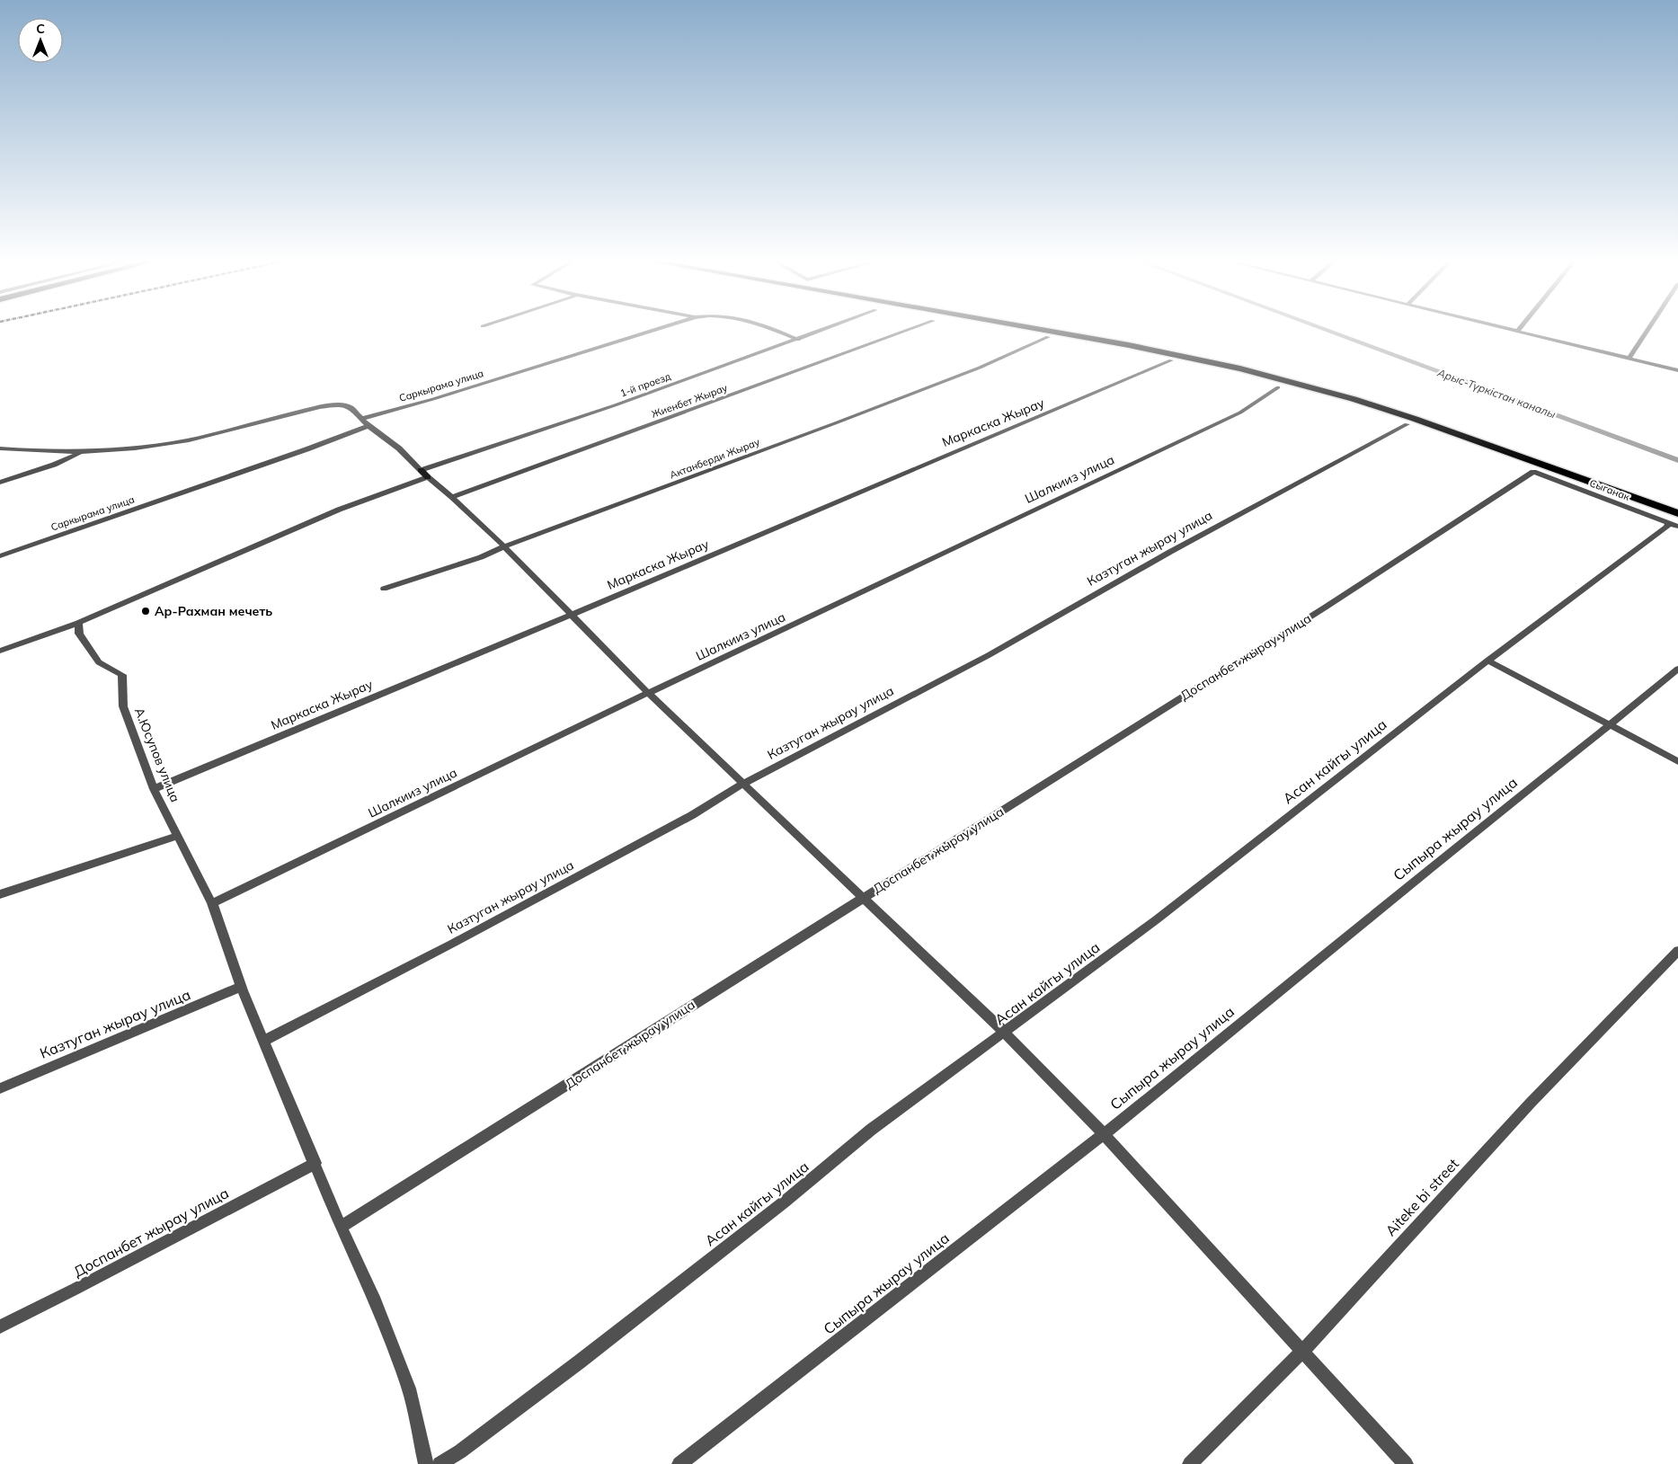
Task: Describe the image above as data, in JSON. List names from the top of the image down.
{
  "streets": {
    "street": [
      "1-й проезд",
      "Саркырама улица",
      "Жиенбет Жырау",
      "Маркаска Жырау",
      "Актанберди Жырау",
      "Шалкииз улица",
      "Сыганак",
      "Казтуган жырау улица",
      "Доспанбет жырау улица",
      "А.Юсупов улица",
      "Асан кайгы улица",
      "Сыпыра жырау улица",
      "Aiteke bi street"
    ]
  },
  "crossings": [
    ["Маркаска Жырау", "А.Юсупов улица"],
    ["Шалкииз улица", "А.Юсупов улица"],
    ["Сыганак", "Доспанбет жырау улица"],
    ["Сыганак", "Асан кайгы улица"],
    ["Казтуган жырау улица", "А.Юсупов улица"],
    ["Доспанбет жырау улица", "А.Юсупов улица"]
  ],
  "water": ["Арыс-Түркістан каналы"],
  "places": ["Ар-Рахман мечеть"],
  "north": "top"
}
